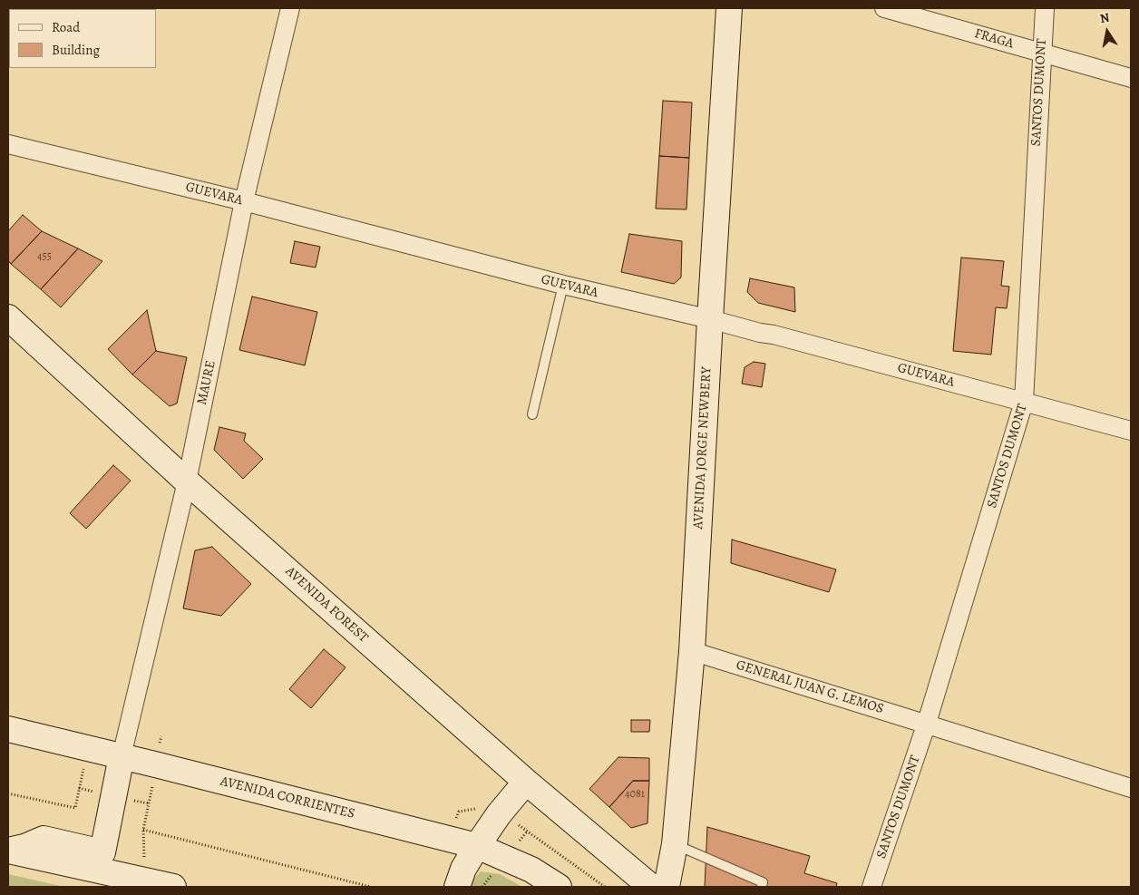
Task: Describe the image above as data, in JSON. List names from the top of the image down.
{
  "streets": {
    "main road": ["AVENIDA JORGE NEWBERY", "AVENIDA FOREST", "AVENIDA CORRIENTES"],
    "street": [
      "FRAGA",
      "SANTOS DUMONT",
      "GUEVARA",
      "MAURE",
      "GENERAL JUAN G. LEMOS"
    ]
  },
  "crossings": [
    ["FRAGA", "SANTOS DUMONT"],
    ["SANTOS DUMONT", "GUEVARA"],
    ["SANTOS DUMONT", "GENERAL JUAN G. LEMOS"],
    ["GUEVARA", "MAURE"],
    ["GUEVARA", "AVENIDA JORGE NEWBERY"],
    ["MAURE", "AVENIDA FOREST"],
    ["MAURE", "AVENIDA CORRIENTES"],
    ["AVENIDA JORGE NEWBERY", "GENERAL JUAN G. LEMOS"]
  ],
  "house_numbers": ["455", "4081"],
  "legend": ["Road", "Building"],
  "north": "top"
}
